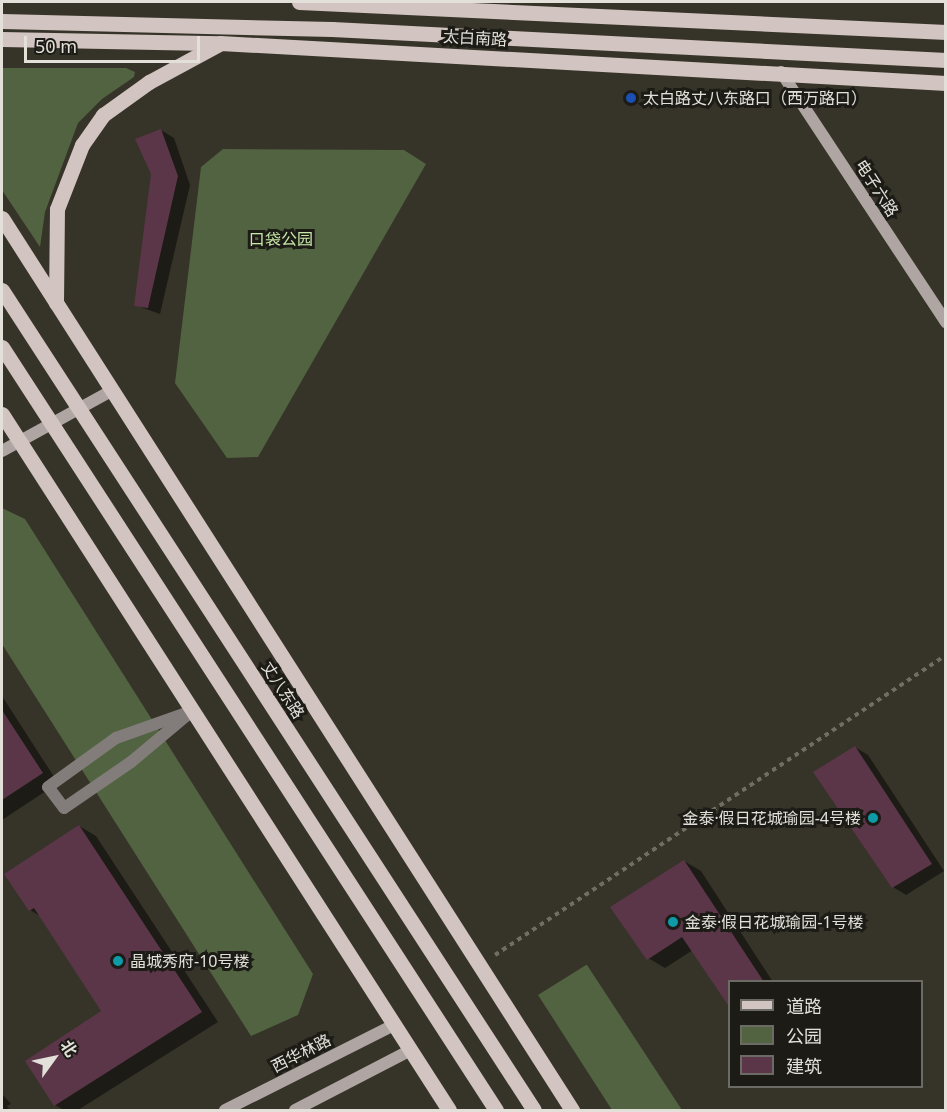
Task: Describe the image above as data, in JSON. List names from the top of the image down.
{
  "streets": {
    "main road": ["太白南路", "丈八东路"],
    "street": ["电子六路", "西华林路"]
  },
  "crossings": [
    ["太白南路", "电子六路"]
  ],
  "parks": ["口袋公园"],
  "places": [
    "太白路丈八东路口（西万路口）",
    "金泰·假日花城瑜园-4号楼",
    "金泰·假日花城瑜园-1号楼",
    "晶城秀府-10号楼"
  ],
  "legend": ["道路", "公园", "建筑"],
  "scale_bar": "50 m",
  "north": "top right"
}
